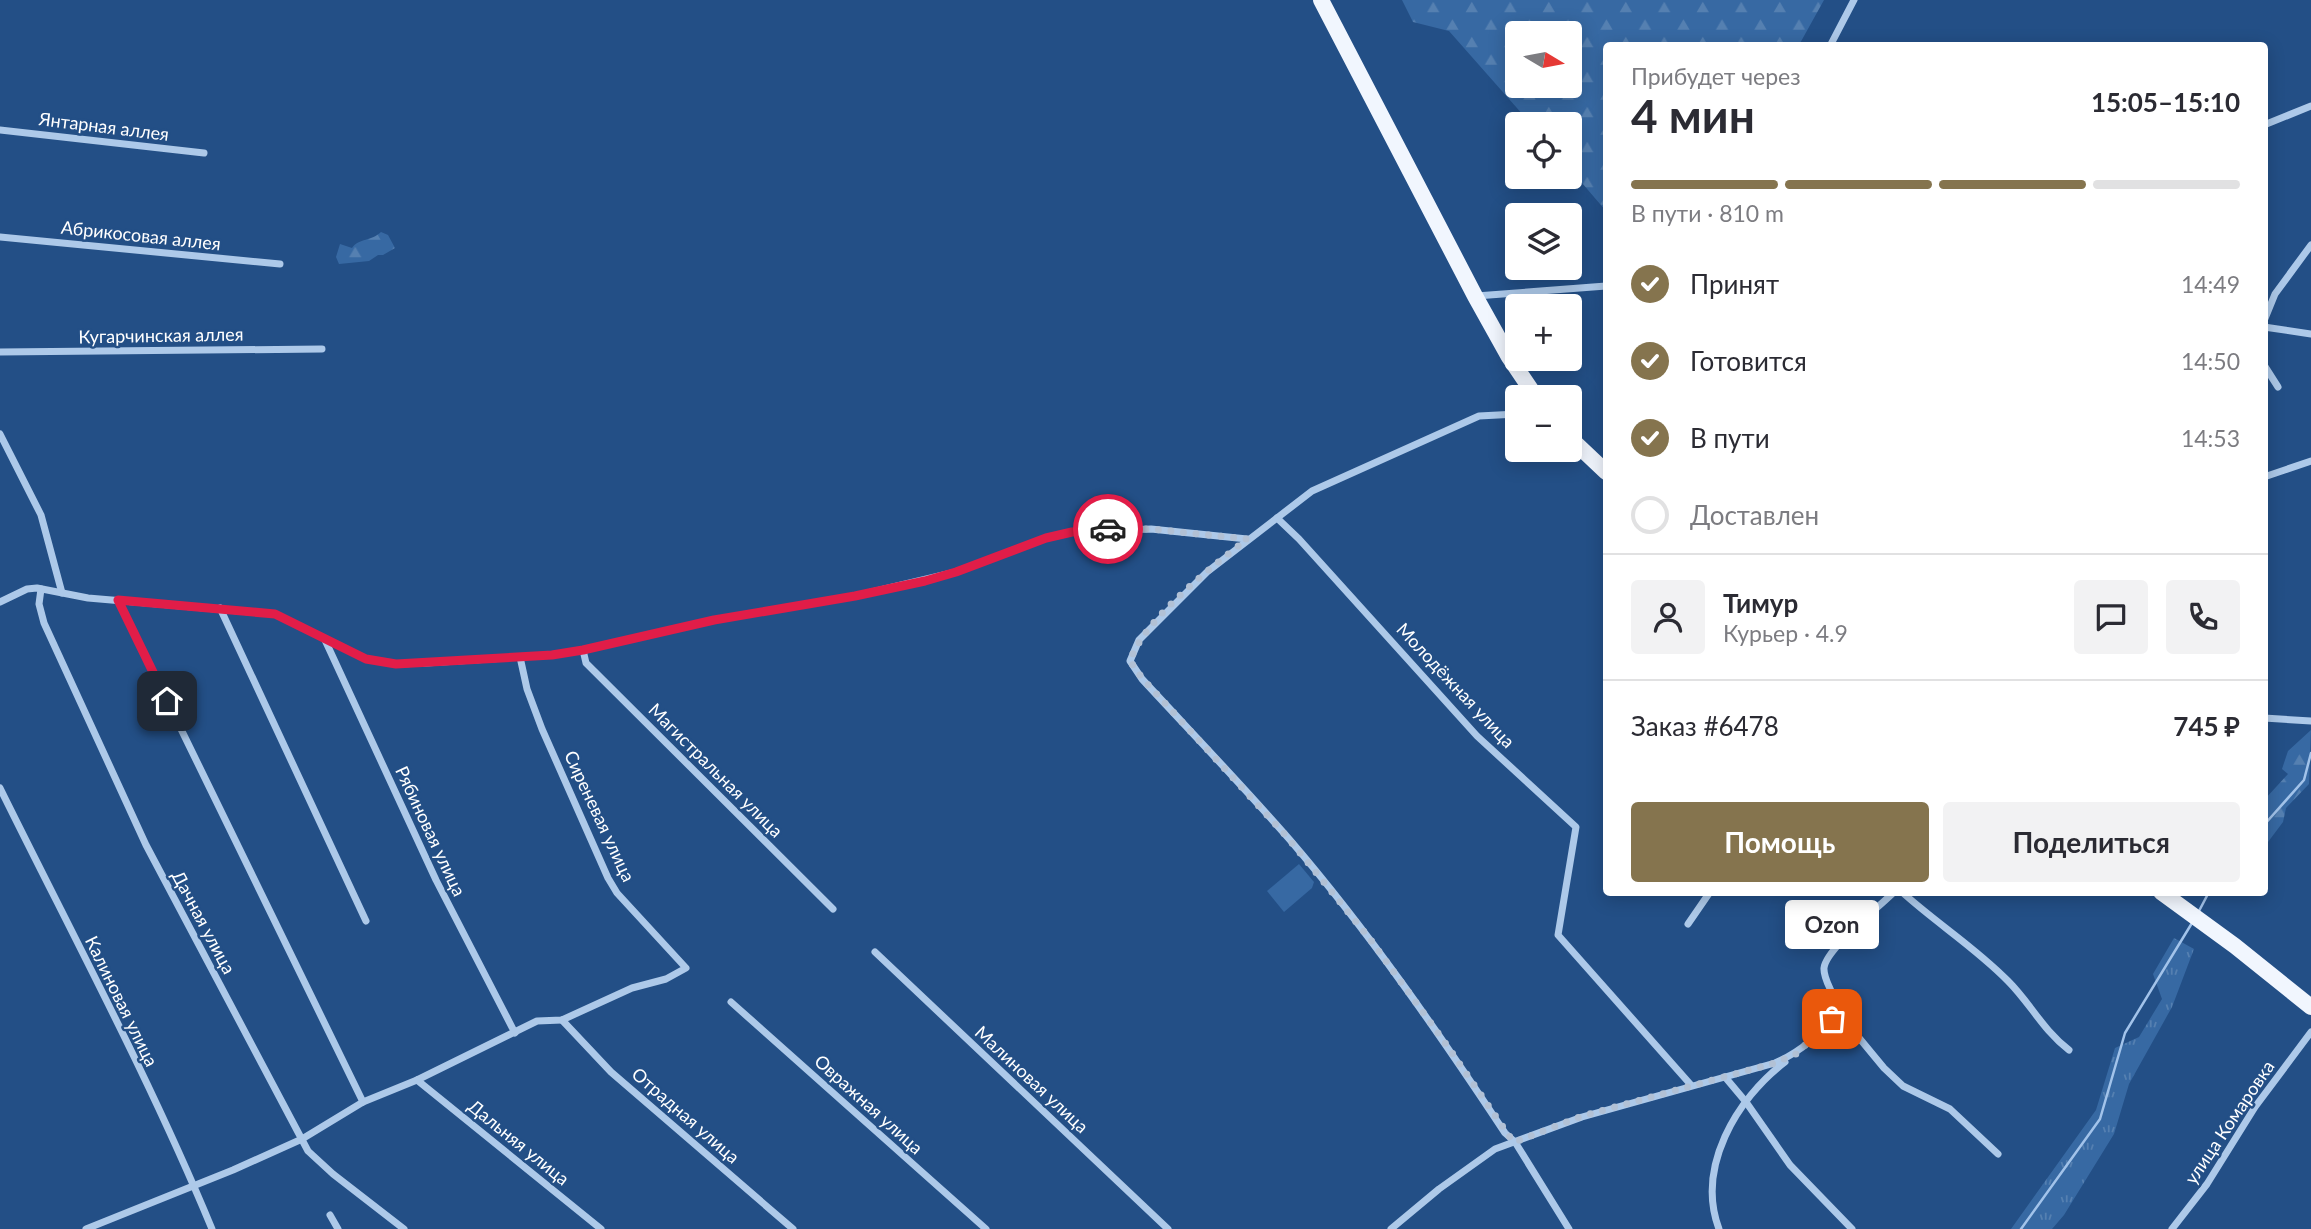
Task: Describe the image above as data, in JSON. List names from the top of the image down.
{
  "streets": {
    "street": [
      "Янтарная аллея",
      "Абрикосовая аллея",
      "Кугарчинская аллея",
      "Молодёжная улица",
      "Магистральная улица",
      "Сиреневая улица",
      "Рябиновая улица",
      "Дачная улица",
      "Калиновая улица",
      "Малиновая улица",
      "Овражная улица",
      "Отрадная улица",
      "улица Комаровка",
      "Дальняя улица"
    ]
  },
  "crossings": [
    ["Сиреневая улица", "Отрадная улица"]
  ],
  "places": ["Ozon"],
  "north": "right",
  "page": {
    "map_buttons": ["+", "−"],
    "heading": ["4 мин", "Прибудет через", "15:05–15:10"],
    "panel": [
      "Тимур",
      "Курьер · 4.9",
      "Заказ #6478",
      "745 ₽"
    ],
    "bar": "В пути · 810 m",
    "list": [
      ["Принят", "14:49"],
      ["Готовится", "14:50"],
      ["В пути", "14:53"],
      "Доставлен"
    ],
    "buttons": ["Помощь", "Поделиться"],
    "bubble": "Ozon"
  }
}
